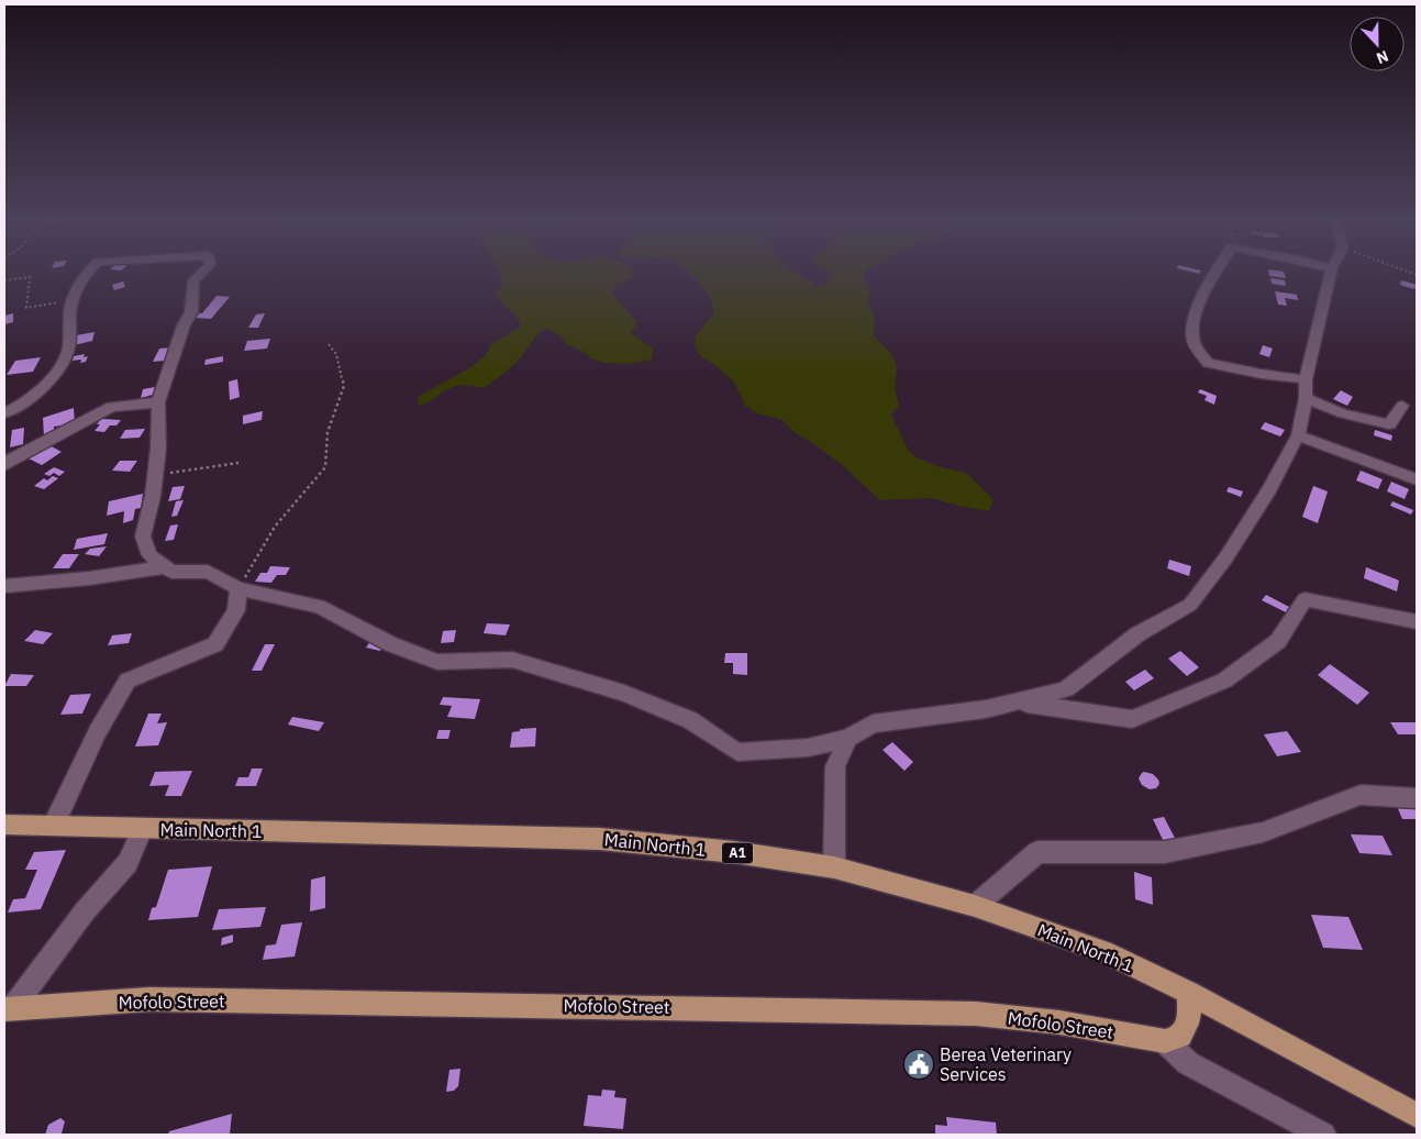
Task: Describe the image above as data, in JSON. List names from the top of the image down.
{
  "streets": {
    "main road": ["Main North 1", "A1", "Mofolo Street"]
  },
  "places": {
    "public building": ["Berea Veterinary Services"]
  },
  "north": "bottom"
}
